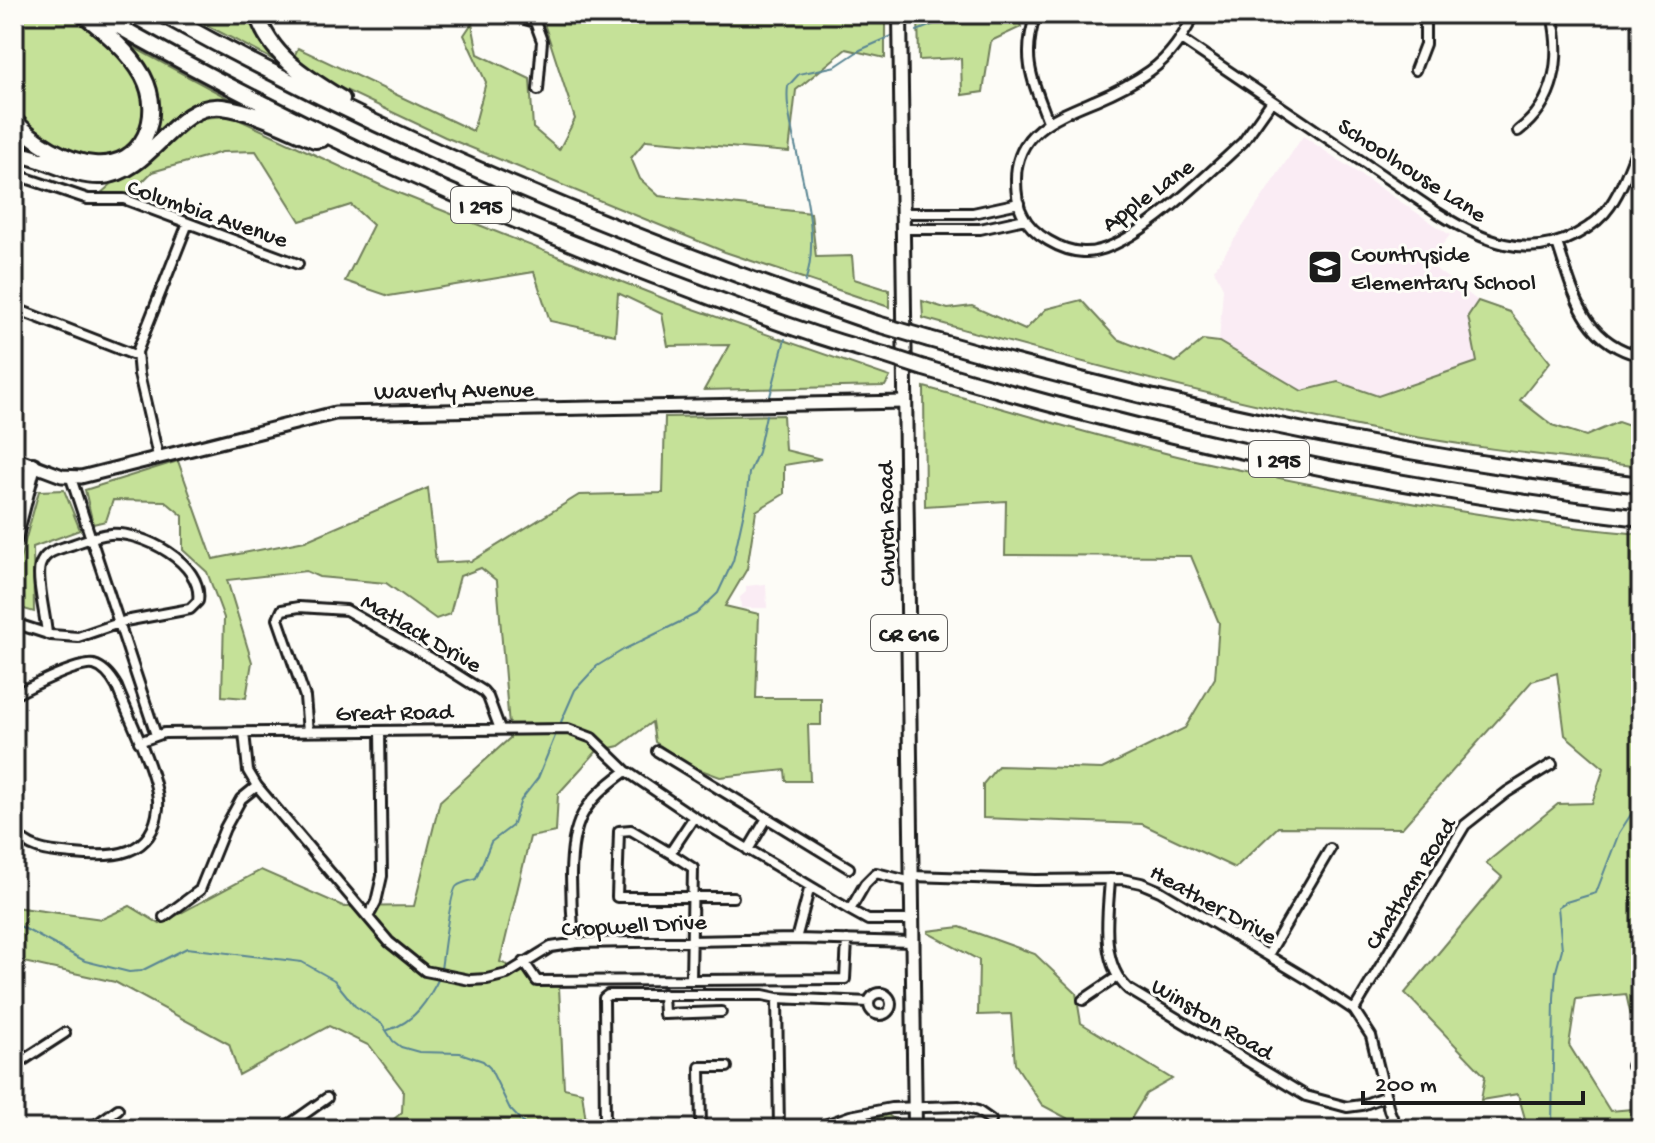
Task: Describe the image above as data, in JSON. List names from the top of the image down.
{
  "streets": {
    "highway": ["I 295"],
    "main road": ["Church Road", "CR 616"],
    "street": [
      "Schoolhouse Lane",
      "Apple Lane",
      "Columbia Avenue",
      "Waverly Avenue",
      "Matlack Drive",
      "Great Road",
      "Chatham Road",
      "Heather Drive",
      "Cropwell Drive",
      "Winston Road"
    ]
  },
  "crossings": [
    ["Schoolhouse Lane", "Apple Lane"],
    ["Waverly Avenue", "Church Road"],
    ["Church Road", "Great Road"],
    ["Church Road", "Heather Drive"],
    ["Church Road", "Cropwell Drive"],
    ["Matlack Drive", "Great Road"],
    ["Chatham Road", "Heather Drive"],
    ["Heather Drive", "Winston Road"]
  ],
  "places": {
    "school or university": ["Countryside Elementary School"]
  },
  "scale_bar": "200 m"
}
